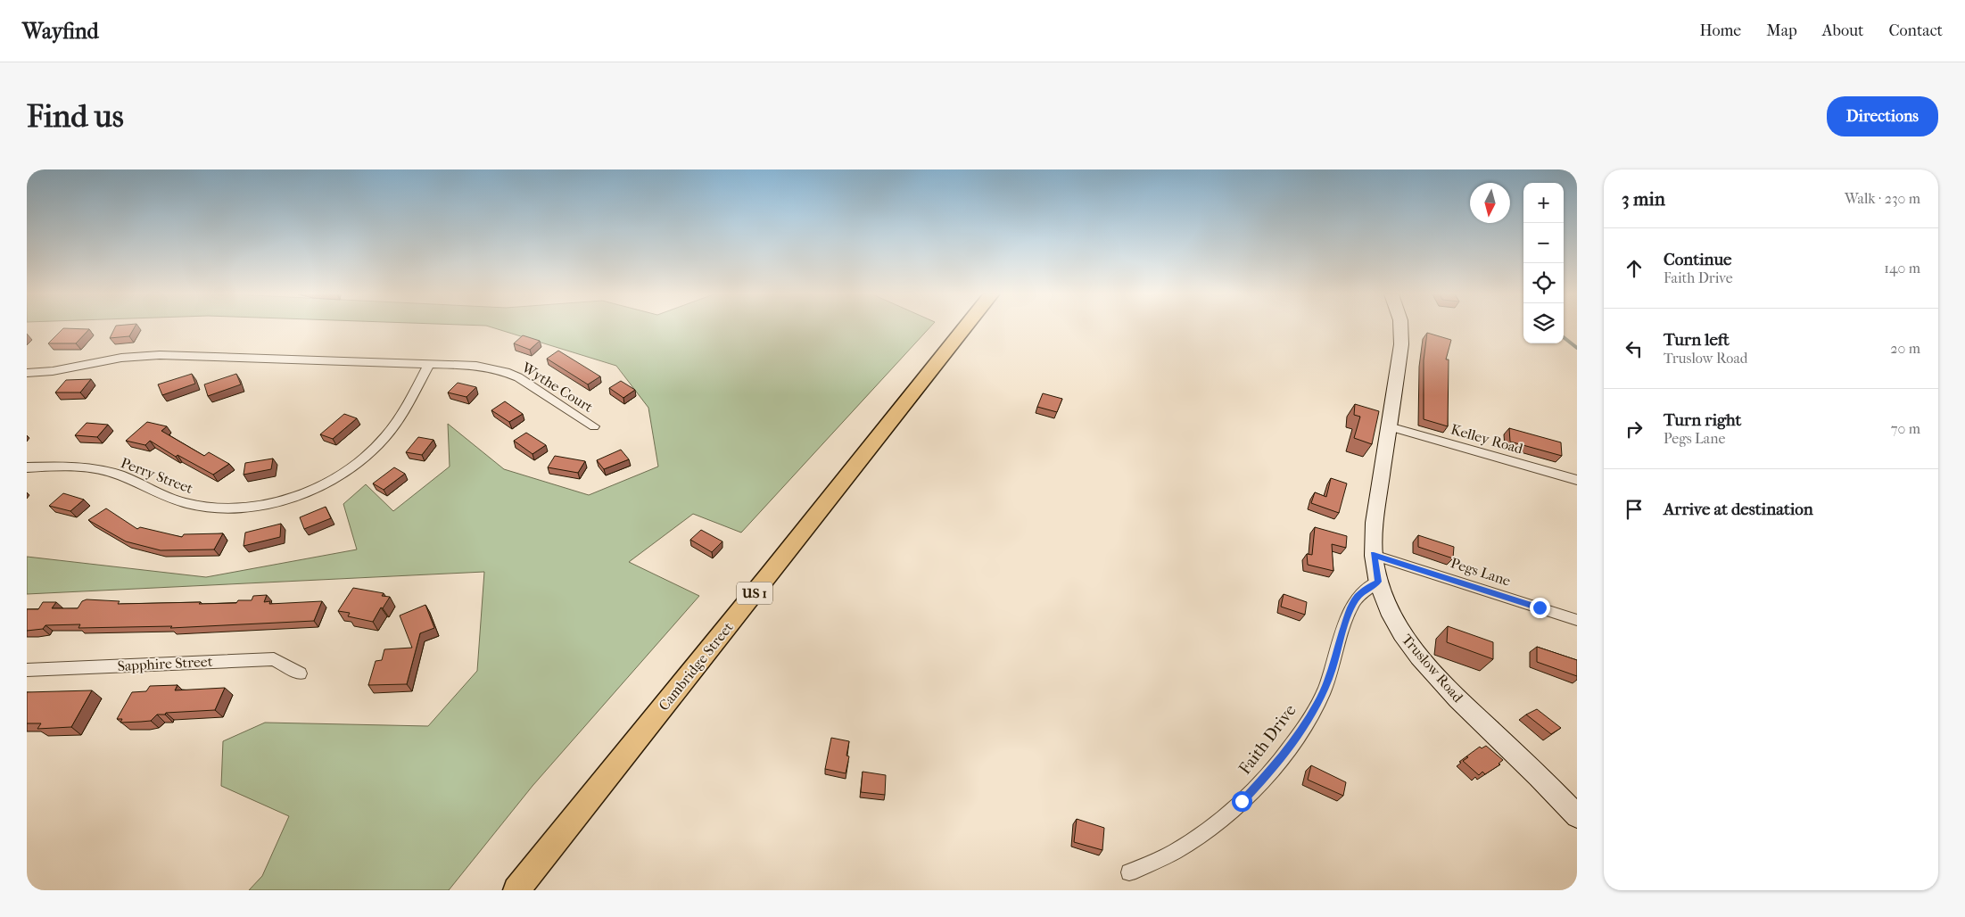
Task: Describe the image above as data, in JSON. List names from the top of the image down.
{
  "streets": {
    "main road": ["US 1", "Cambridge Street"],
    "street": [
      "Wythe Court",
      "Kelley Road",
      "Perry Street",
      "Pegs Lane",
      "Sapphire Street",
      "Truslow Road",
      "Faith Drive"
    ]
  },
  "crossings": [
    ["Wythe Court", "Perry Street"],
    ["Kelley Road", "Truslow Road"],
    ["Pegs Lane", "Truslow Road"],
    ["Truslow Road", "Faith Drive"]
  ],
  "north": "bottom",
  "page": {
    "header": "Wayfind",
    "nav": [
      "Home",
      "Map",
      "About",
      "Contact"
    ],
    "buttons": "Directions",
    "title": "Find us",
    "heading": ["3 min", "Walk · 230 m"],
    "map_buttons": ["+", "−"],
    "list": [
      ["Continue", "Faith Drive", "140 m"],
      ["Turn left", "Truslow Road", "20 m"],
      ["Turn right", "Pegs Lane", "70 m"],
      "Arrive at destination"
    ]
  }
}
